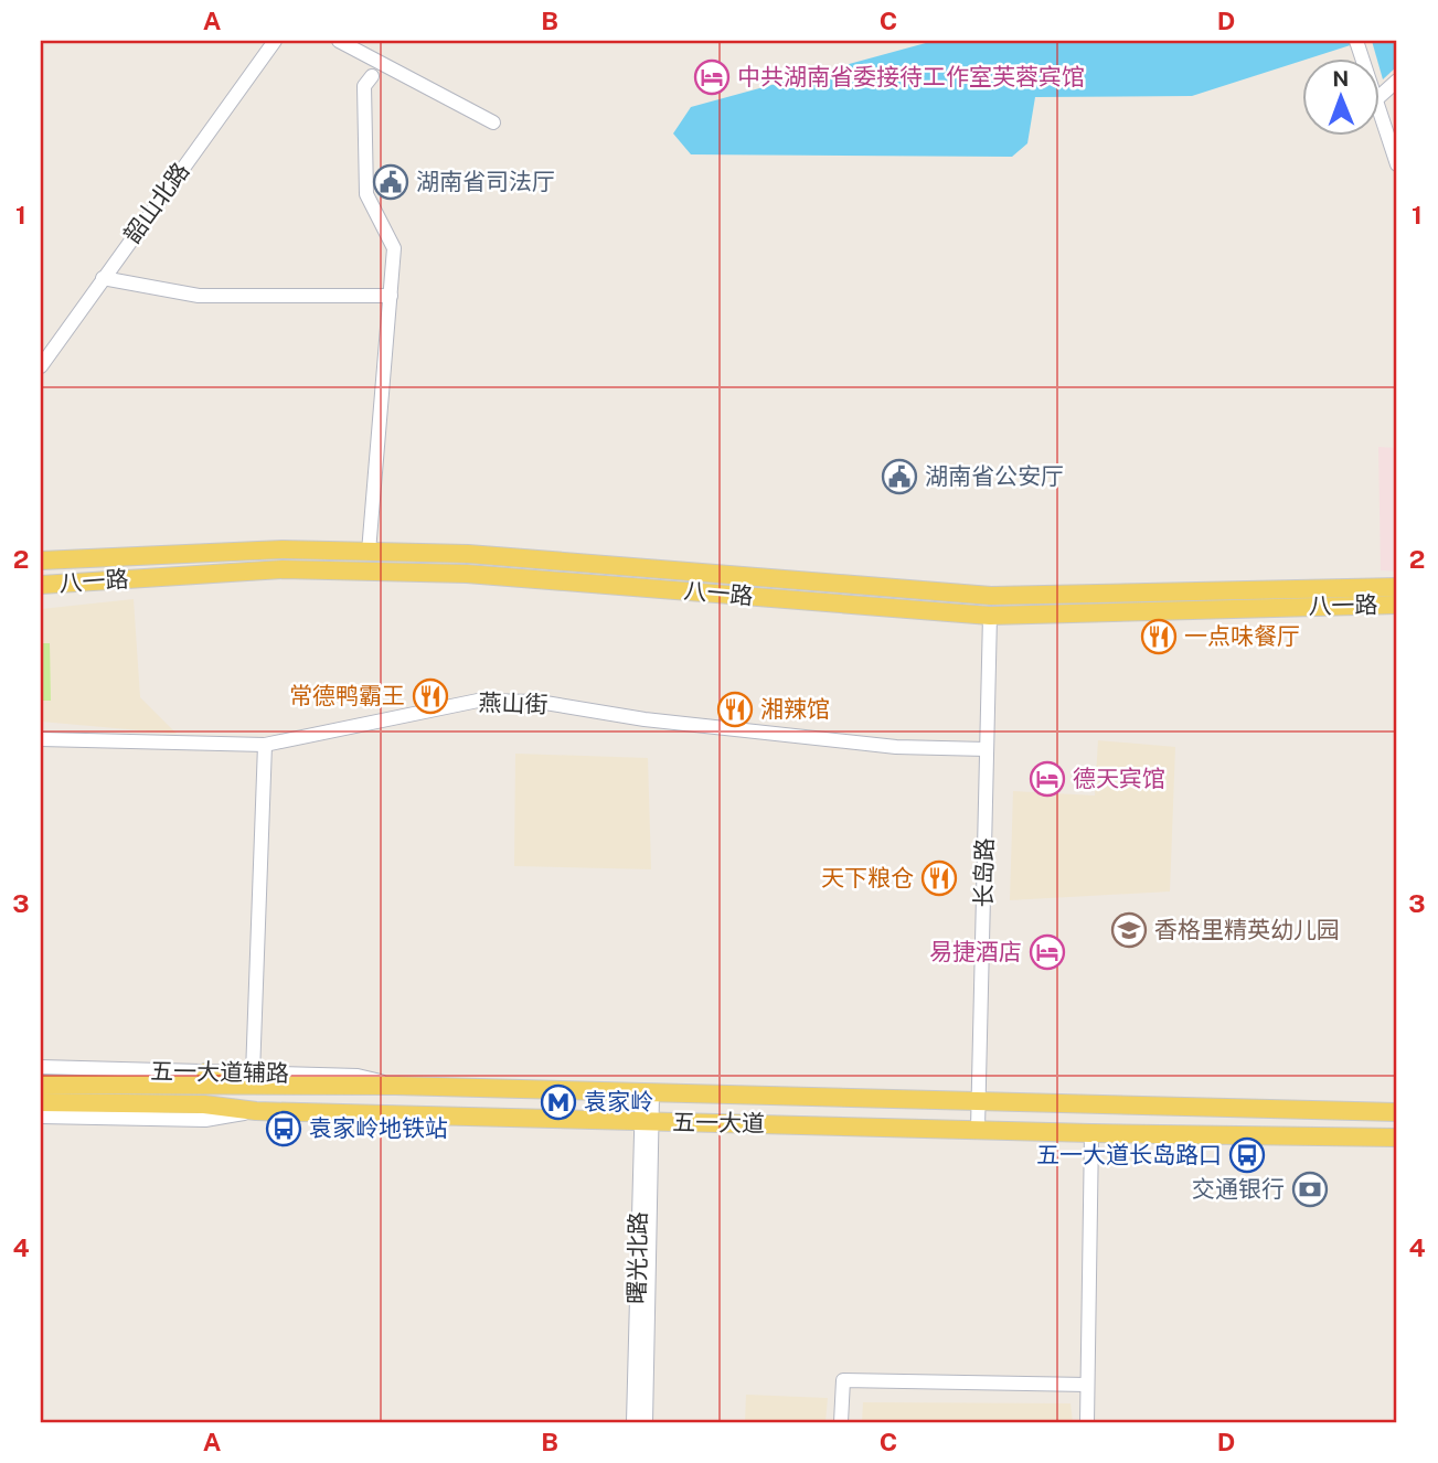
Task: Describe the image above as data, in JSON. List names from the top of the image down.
{
  "streets": {
    "main road": ["八一路", "五一大道"],
    "street": [
      "韶山北路",
      "燕山街",
      "长岛路",
      "五一大道辅路",
      "曙光北路"
    ]
  },
  "crossings": [
    ["八一路", "长岛路"],
    ["燕山街", "长岛路"],
    ["长岛路", "五一大道"],
    ["五一大道辅路", "五一大道"],
    ["五一大道", "曙光北路"]
  ],
  "places": {
    "hotel": ["中共湖南省委接待工作室芙蓉宾馆", "德天宾馆", "易捷酒店"],
    "public building": ["湖南省司法厅", "湖南省公安厅"],
    "restaurant": [
      "一点味餐厅",
      "常德鸭霸王",
      "湘辣馆",
      "天下粮仓"
    ],
    "school or university": ["香格里精英幼儿园"],
    "metro station": ["袁家岭"],
    "bus stop": ["袁家岭地铁站", "五一大道长岛路口"],
    "bank": ["交通银行"]
  },
  "north": "top",
  "grid": {
    "columns": [
      "A",
      "B",
      "C",
      "D"
    ],
    "rows": [
      "1",
      "2",
      "3",
      "4"
    ]
  }
}
